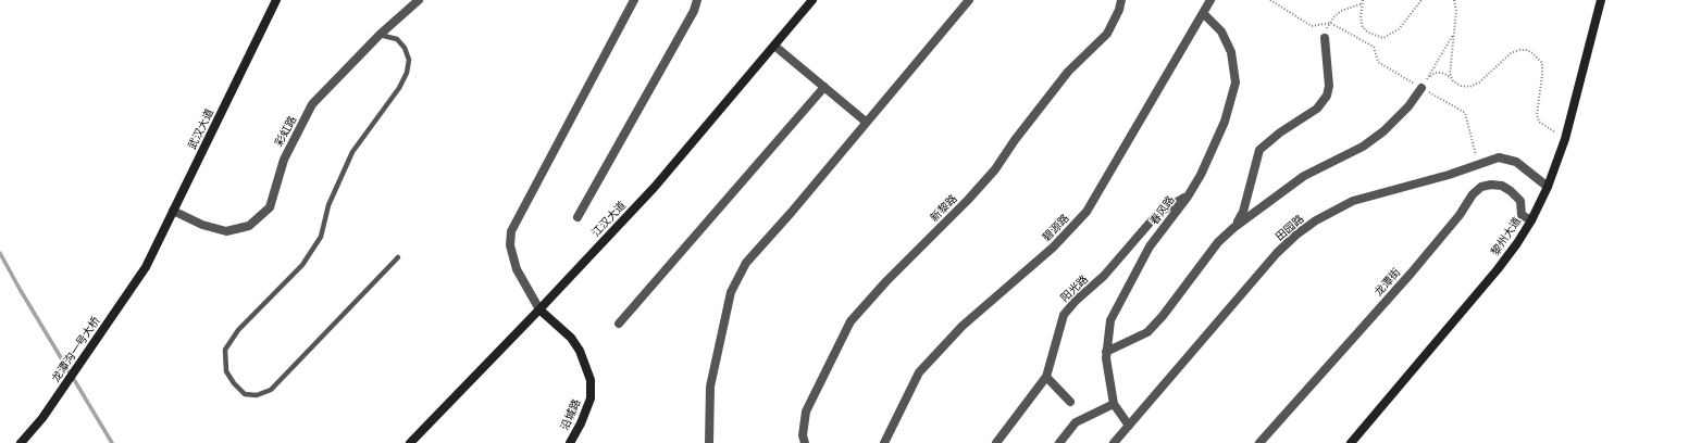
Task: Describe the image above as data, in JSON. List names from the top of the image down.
{
  "streets": {
    "main road": [
      "武汉大道",
      "江汉大道",
      "黎州大道",
      "龙潭沟一号大桥",
      "沿城路"
    ],
    "street": [
      "彩虹路",
      "新黎路",
      "春风路",
      "碧源路",
      "田园路",
      "龙潭街",
      "阳光路"
    ]
  },
  "crossings": [
    ["武汉大道", "彩虹路"],
    ["武汉大道", "龙潭沟一号大桥"],
    ["春风路", "碧源路"],
    ["春风路", "田园路"],
    ["春风路", "阳光路"],
    ["江汉大道", "沿城路"],
    ["田园路", "黎州大道"],
    ["黎州大道", "龙潭街"]
  ]
}
